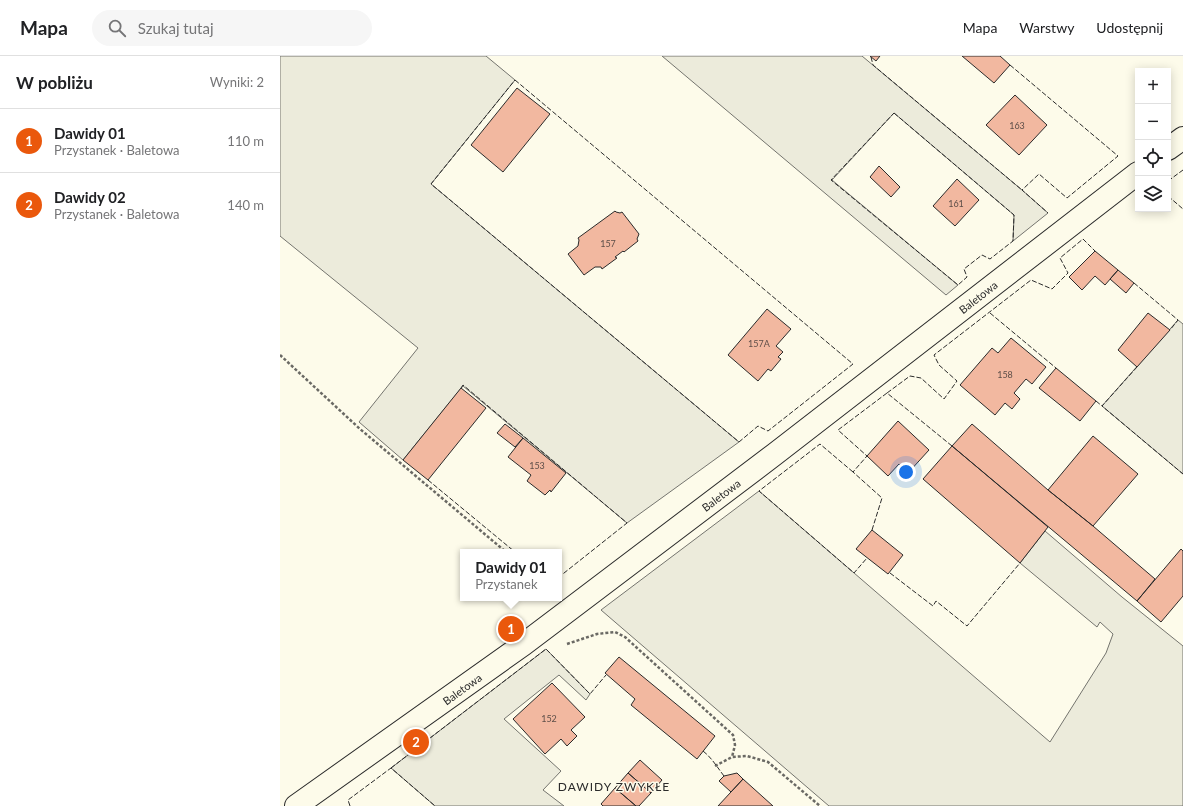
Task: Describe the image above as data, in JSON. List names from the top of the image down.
{
  "streets": {
    "street": ["Baletowa"]
  },
  "districts": ["DAWIDY ZWYKŁE"],
  "house_numbers": [
    "163",
    "161",
    "157",
    "157A",
    "158",
    "153",
    "152"
  ],
  "page": {
    "header": "Mapa",
    "search": "Szukaj tutaj",
    "nav": ["Mapa", "Warstwy", "Udostępnij"],
    "heading": ["W pobliżu", "Wyniki: 2"],
    "map_buttons": ["+", "−"],
    "list": [
      {
        "mark": "1",
        "name": "Dawidy 01",
        "note": "Przystanek · Baletowa",
        "value": "110 m"
      },
      {
        "mark": "2",
        "name": "Dawidy 02",
        "note": "Przystanek · Baletowa",
        "value": "140 m"
      }
    ],
    "popup": ["Dawidy 01", "Przystanek"],
    "pins": ["1", "2"]
  }
}
